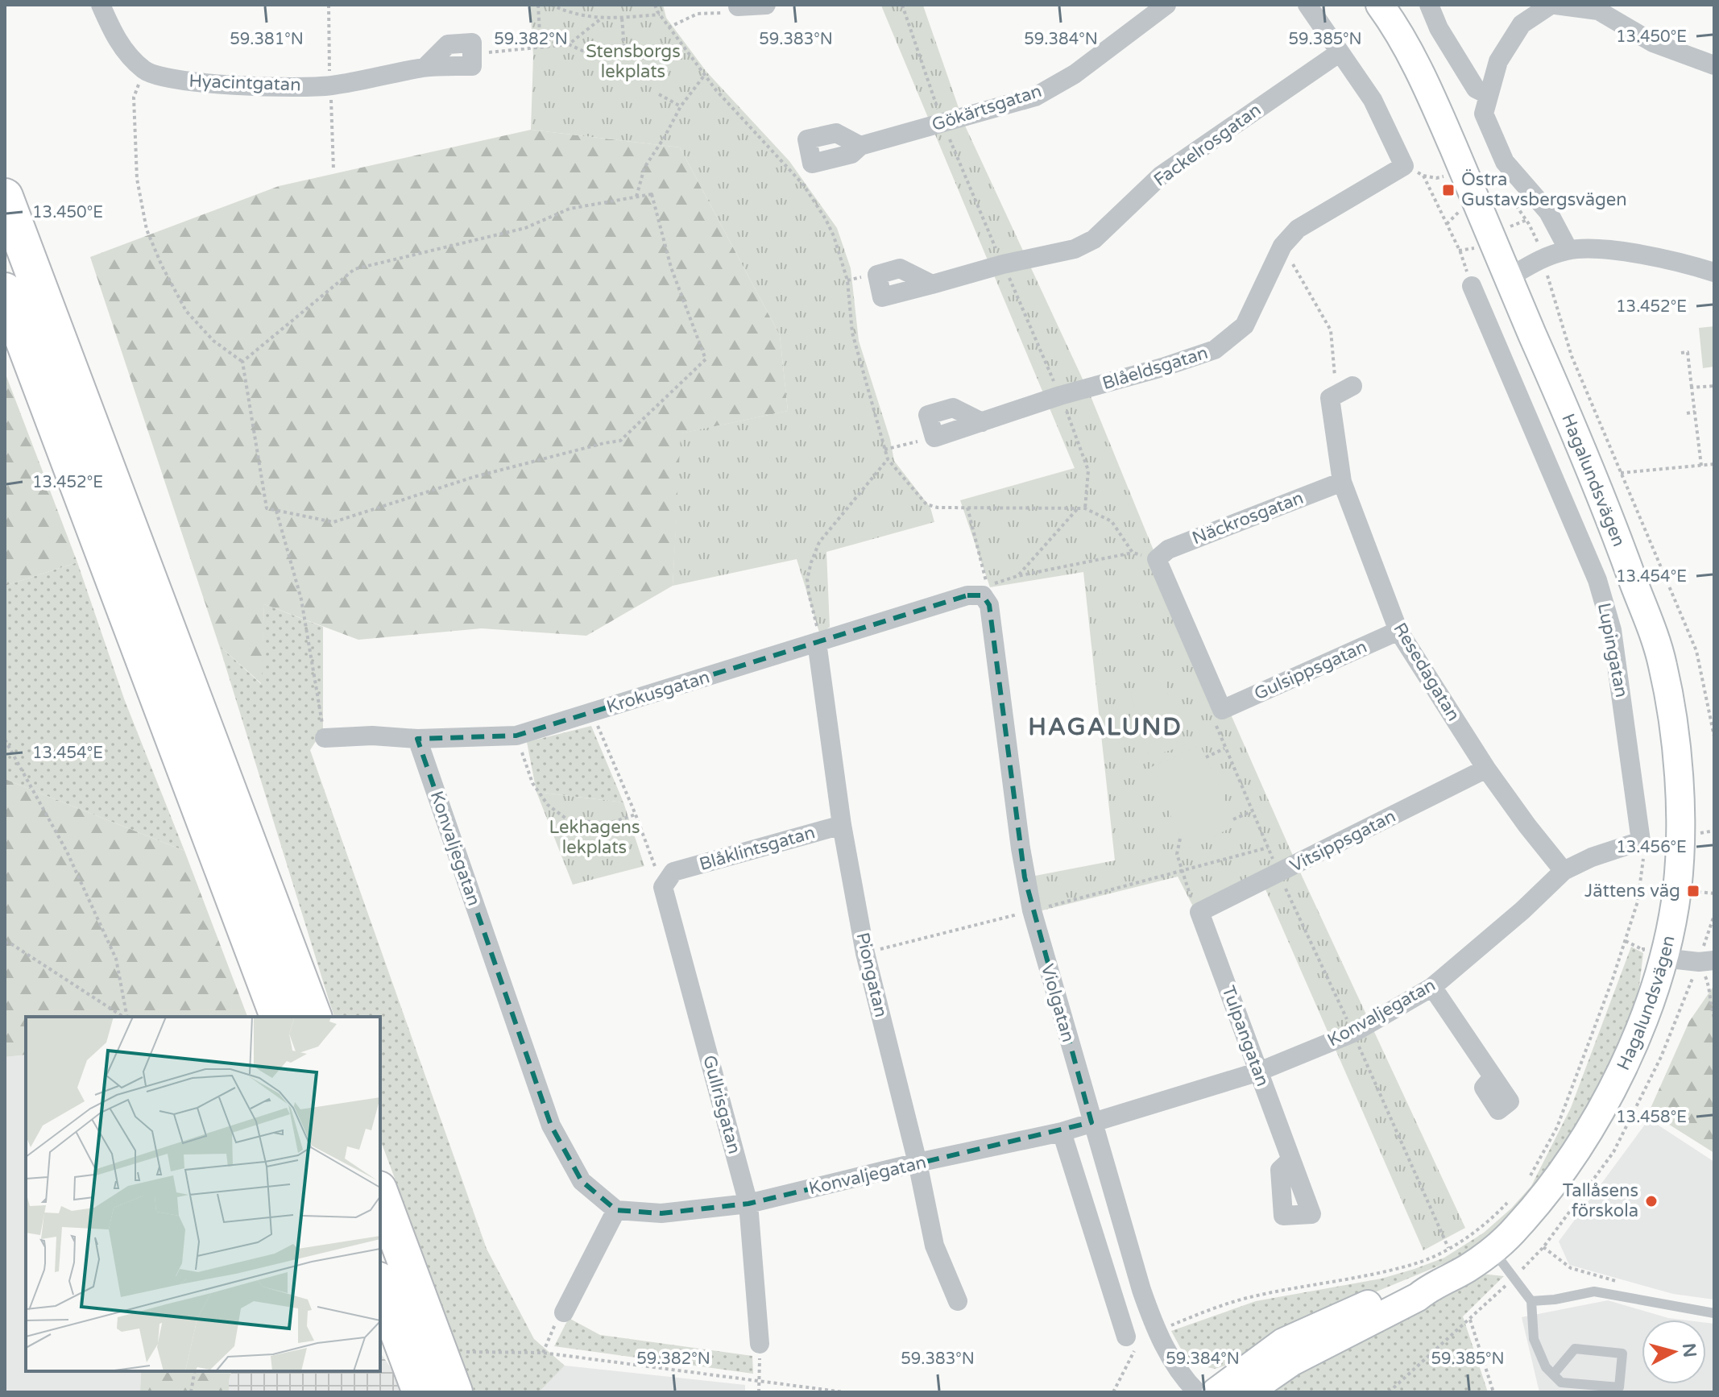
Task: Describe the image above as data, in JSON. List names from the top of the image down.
{
  "streets": {
    "street": [
      "Hyacintgatan",
      "Gökärtsgatan",
      "Fackelrosgatan",
      "Blåeldsgatan",
      "Hagalundsvägen",
      "Näckrosgatan",
      "Lupingatan",
      "Gulsippsgatan",
      "Resedagatan",
      "Krokusgatan",
      "Vitsippsgatan",
      "Konvaljegatan",
      "Blåklintsgatan",
      "Piongatan",
      "Violgatan",
      "Tulpangatan",
      "Gullrisgatan"
    ]
  },
  "crossings": [
    ["Näckrosgatan", "Resedagatan"],
    ["Gulsippsgatan", "Resedagatan"],
    ["Resedagatan", "Vitsippsgatan"],
    ["Resedagatan", "Konvaljegatan"],
    ["Krokusgatan", "Konvaljegatan"],
    ["Krokusgatan", "Piongatan"],
    ["Krokusgatan", "Violgatan"],
    ["Vitsippsgatan", "Tulpangatan"],
    ["Konvaljegatan", "Piongatan"],
    ["Konvaljegatan", "Violgatan"],
    ["Konvaljegatan", "Tulpangatan"],
    ["Konvaljegatan", "Gullrisgatan"],
    ["Blåklintsgatan", "Piongatan"],
    ["Blåklintsgatan", "Gullrisgatan"]
  ],
  "districts": ["HAGALUND"],
  "parks": ["Stensborgs lekplats", "Lekhagens lekplats"],
  "places": {
    "transit": ["Östra Gustavsbergsvägen", "Jättens väg"],
    "other": ["Tallåsens förskola"]
  },
  "north": "right",
  "coordinates": [
    "13.450°E",
    "59.381°N",
    "59.382°N",
    "59.383°N",
    "59.384°N",
    "59.385°N",
    "13.452°E",
    "13.454°E",
    "13.456°E",
    "13.458°E"
  ]
}
